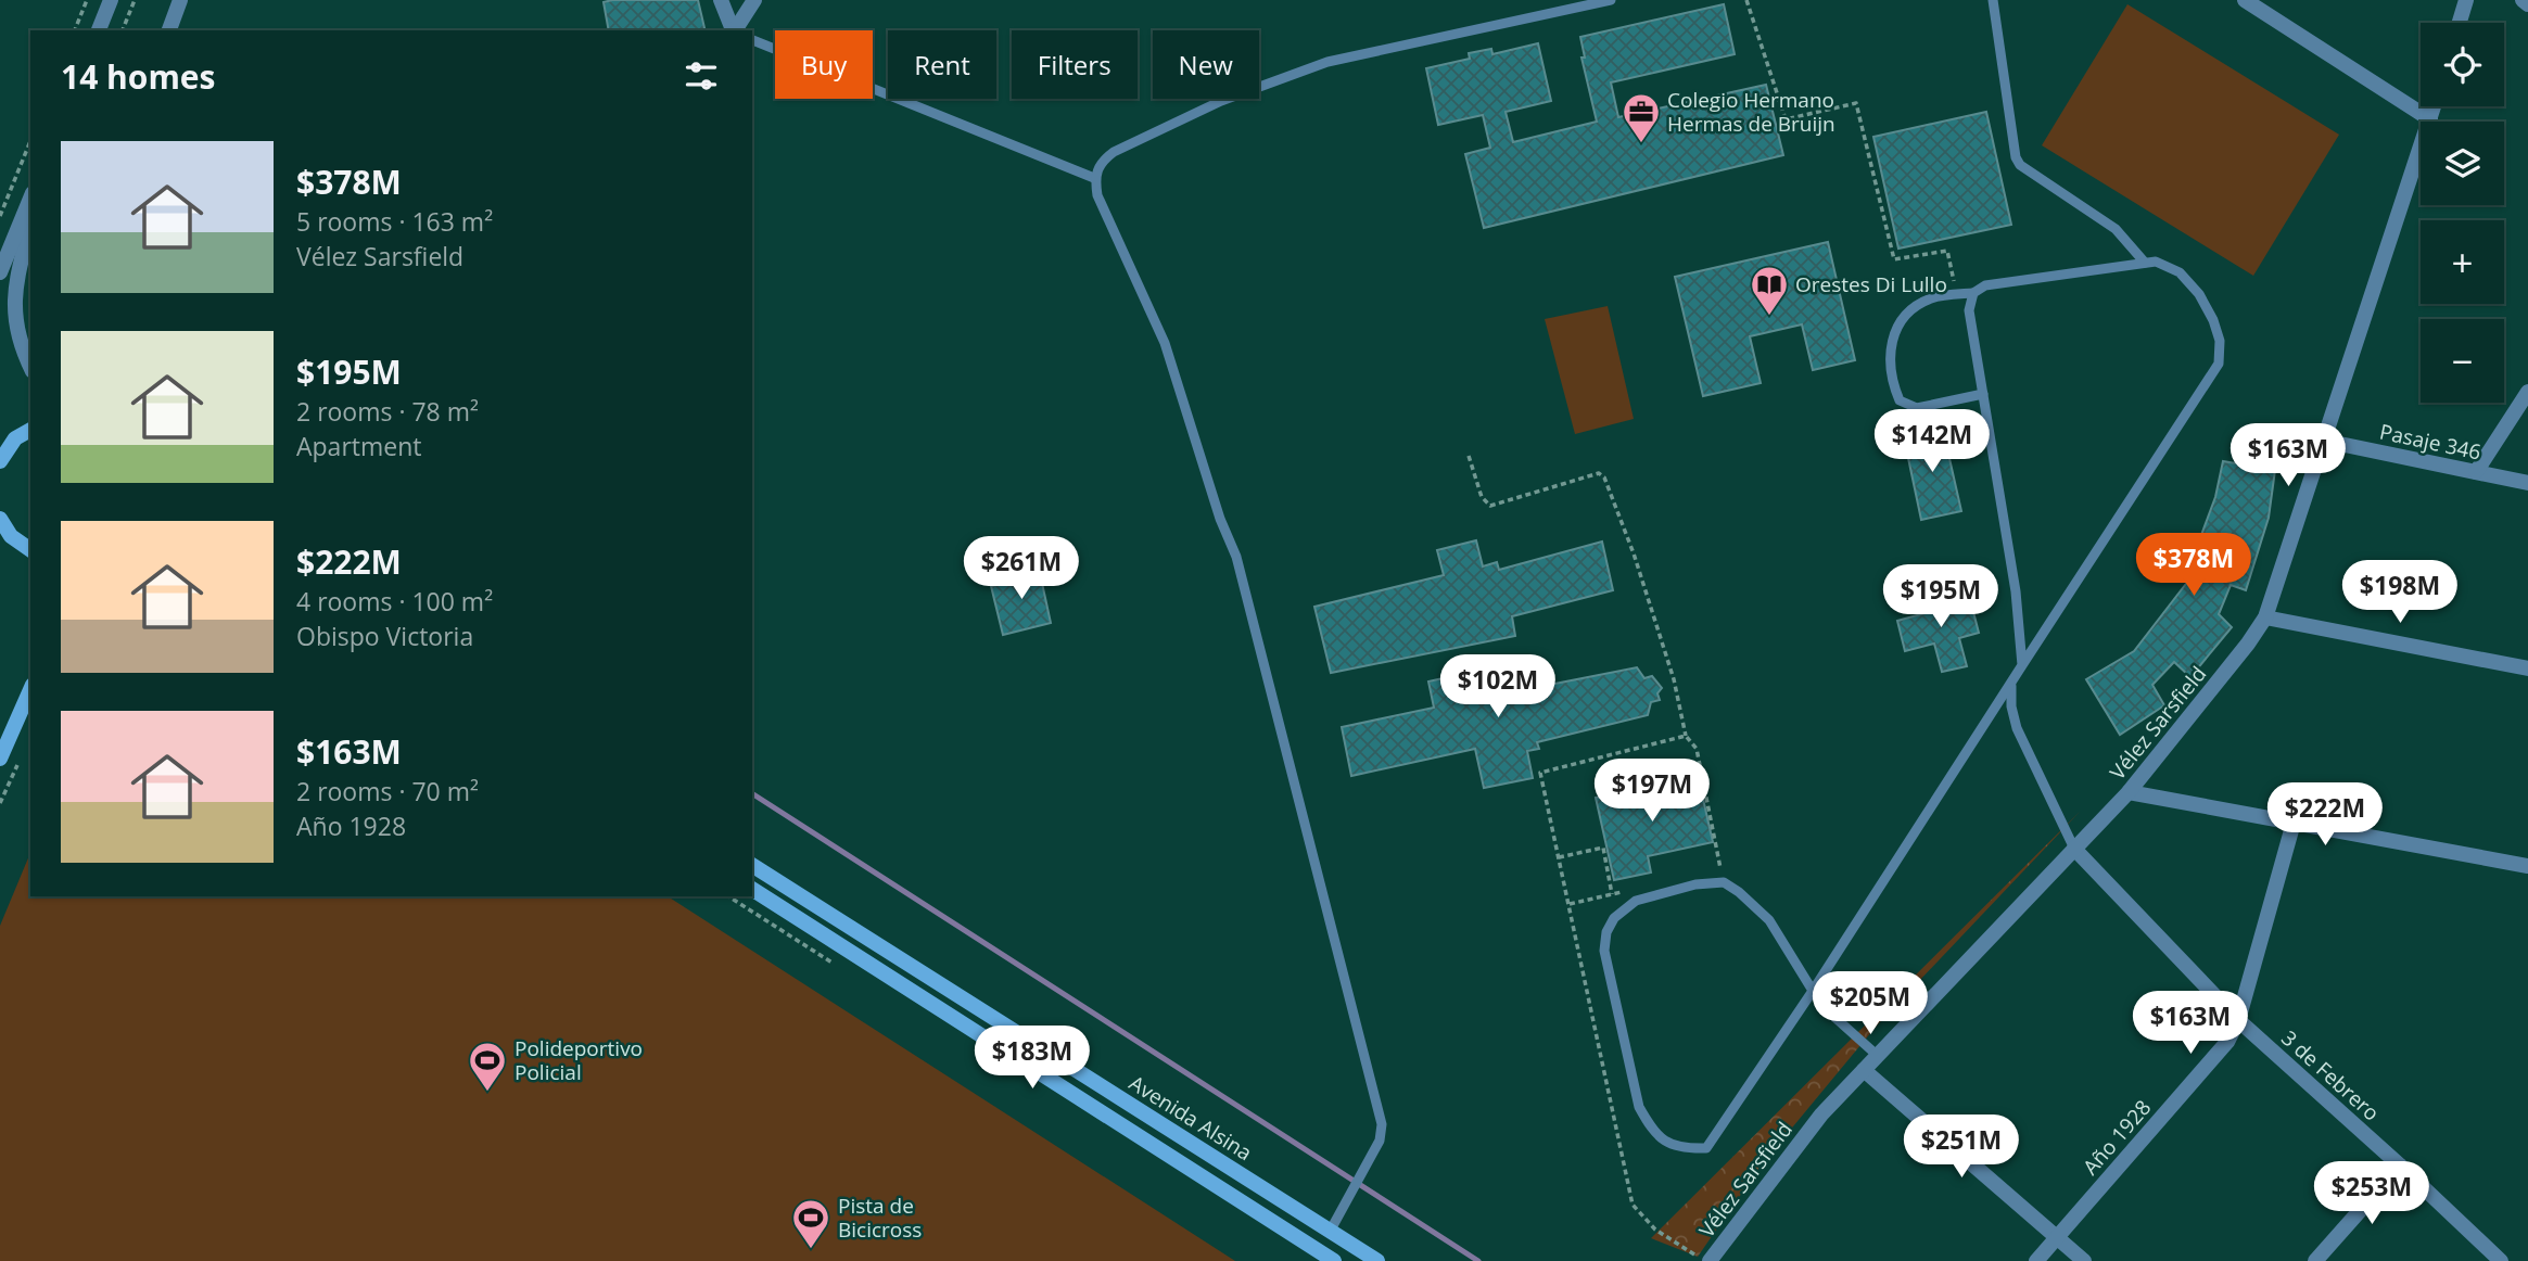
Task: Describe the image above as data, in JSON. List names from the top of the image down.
{
  "streets": {
    "main road": ["Avenida Alsina"],
    "street": [
      "Pasaje 346",
      "Vélez Sarsfield",
      "3 de Febrero",
      "Año 1928"
    ]
  },
  "crossings": [
    ["Pasaje 346", "Vélez Sarsfield"],
    ["Vélez Sarsfield", "3 de Febrero"],
    ["3 de Febrero", "Año 1928"]
  ],
  "places": {
    "office": ["Colegio Hermano Hermas de Bruijn"],
    "library": ["Orestes Di Lullo"],
    "sports": ["Polideportivo Policial", "Pista de Bicicross"]
  },
  "page": {
    "map_buttons": ["+", "−"],
    "chip": [
      "Buy",
      "Rent",
      "Filters",
      "New"
    ],
    "heading": "14 homes",
    "list": [
      {
        "name": "$378M",
        "note": "5 rooms · 163 m² · Vélez Sarsfield"
      },
      {
        "name": "$195M",
        "note": "2 rooms · 78 m² · Apartment"
      },
      {
        "name": "$222M",
        "note": "4 rooms · 100 m² · Obispo Victoria"
      },
      {
        "name": "$163M",
        "note": "2 rooms · 70 m² · Año 1928"
      }
    ],
    "price": [
      "$142M",
      "$163M",
      "$378M",
      "$261M",
      "$198M",
      "$195M",
      "$102M",
      "$197M",
      "$222M",
      "$205M",
      "$163M",
      "$183M",
      "$251M",
      "$253M"
    ]
  }
}
